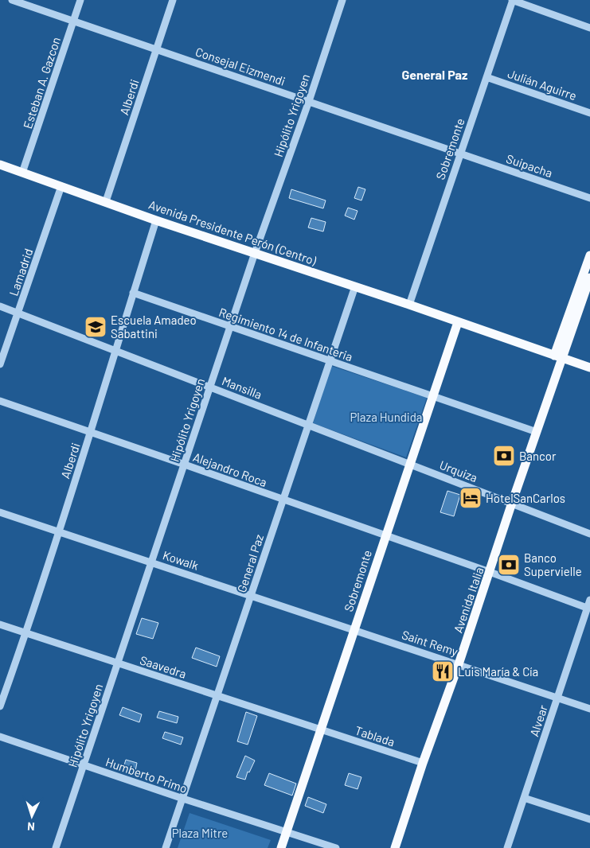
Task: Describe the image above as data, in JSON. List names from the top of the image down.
{
  "streets": {
    "main road": ["Sobremonte", "Avenida Presidente Perón (Centro)", "Avenida Italia"],
    "street": [
      "Consejal Eizmendi",
      "Esteban A. Gazcon",
      "Julián Aguirre",
      "Alberdi",
      "Hipólito Yrigoyen",
      "Suipacha",
      "Lamadrid",
      "Regimiento 14 de Infanteria",
      "Mansilla",
      "Alejandro Roca",
      "Urquiza",
      "Kowalk",
      "General Paz",
      "Saint Remy",
      "Saavedra",
      "Alvear",
      "Tablada",
      "Humberto Primo"
    ]
  },
  "crossings": [
    ["Consejal Eizmendi", "Esteban A. Gazcon"],
    ["Consejal Eizmendi", "Alberdi"],
    ["Consejal Eizmendi", "Hipólito Yrigoyen"],
    ["Consejal Eizmendi", "Sobremonte"],
    ["Consejal Eizmendi", "Suipacha"],
    ["Esteban A. Gazcon", "Avenida Presidente Perón (Centro)"],
    ["Julián Aguirre", "Sobremonte"],
    ["Alberdi", "Avenida Presidente Perón (Centro)"],
    ["Alberdi", "Regimiento 14 de Infanteria"],
    ["Alberdi", "Mansilla"],
    ["Alberdi", "Alejandro Roca"],
    ["Alberdi", "Kowalk"],
    ["Alberdi", "Saavedra"],
    ["Hipólito Yrigoyen", "Avenida Presidente Perón (Centro)"],
    ["Hipólito Yrigoyen", "Regimiento 14 de Infanteria"],
    ["Hipólito Yrigoyen", "Mansilla"],
    ["Hipólito Yrigoyen", "Alejandro Roca"],
    ["Hipólito Yrigoyen", "Kowalk"],
    ["Hipólito Yrigoyen", "Saavedra"],
    ["Hipólito Yrigoyen", "Humberto Primo"],
    ["Sobremonte", "Suipacha"],
    ["Sobremonte", "Avenida Presidente Perón (Centro)"],
    ["Sobremonte", "Regimiento 14 de Infanteria"],
    ["Sobremonte", "Mansilla"],
    ["Sobremonte", "Alejandro Roca"],
    ["Sobremonte", "Urquiza"],
    ["Sobremonte", "Kowalk"],
    ["Sobremonte", "Saint Remy"],
    ["Sobremonte", "Saavedra"],
    ["Sobremonte", "Tablada"],
    ["Sobremonte", "Humberto Primo"],
    ["Avenida Presidente Perón (Centro)", "Lamadrid"],
    ["Avenida Presidente Perón (Centro)", "General Paz"],
    ["Avenida Presidente Perón (Centro)", "Avenida Italia"],
    ["Lamadrid", "Mansilla"],
    ["Regimiento 14 de Infanteria", "General Paz"],
    ["Regimiento 14 de Infanteria", "Avenida Italia"],
    ["Mansilla", "Urquiza"],
    ["Mansilla", "General Paz"],
    ["Alejandro Roca", "General Paz"],
    ["Alejandro Roca", "Avenida Italia"],
    ["Alejandro Roca", "Alvear"],
    ["Urquiza", "Avenida Italia"],
    ["Kowalk", "General Paz"],
    ["Kowalk", "Saint Remy"],
    ["General Paz", "Saavedra"],
    ["General Paz", "Humberto Primo"],
    ["Avenida Italia", "Saint Remy"],
    ["Avenida Italia", "Tablada"],
    ["Saint Remy", "Alvear"],
    ["Saavedra", "Tablada"]
  ],
  "districts": ["General Paz"],
  "parks": ["Plaza Hundida", "Plaza Mitre"],
  "places": {
    "school or university": ["Escuela Amadeo Sabattini"],
    "bank": ["Bancor", "Banco Supervielle"],
    "hotel": ["HotelSanCarlos"],
    "restaurant": ["Luis María & Cía"]
  },
  "north": "bottom"
}
